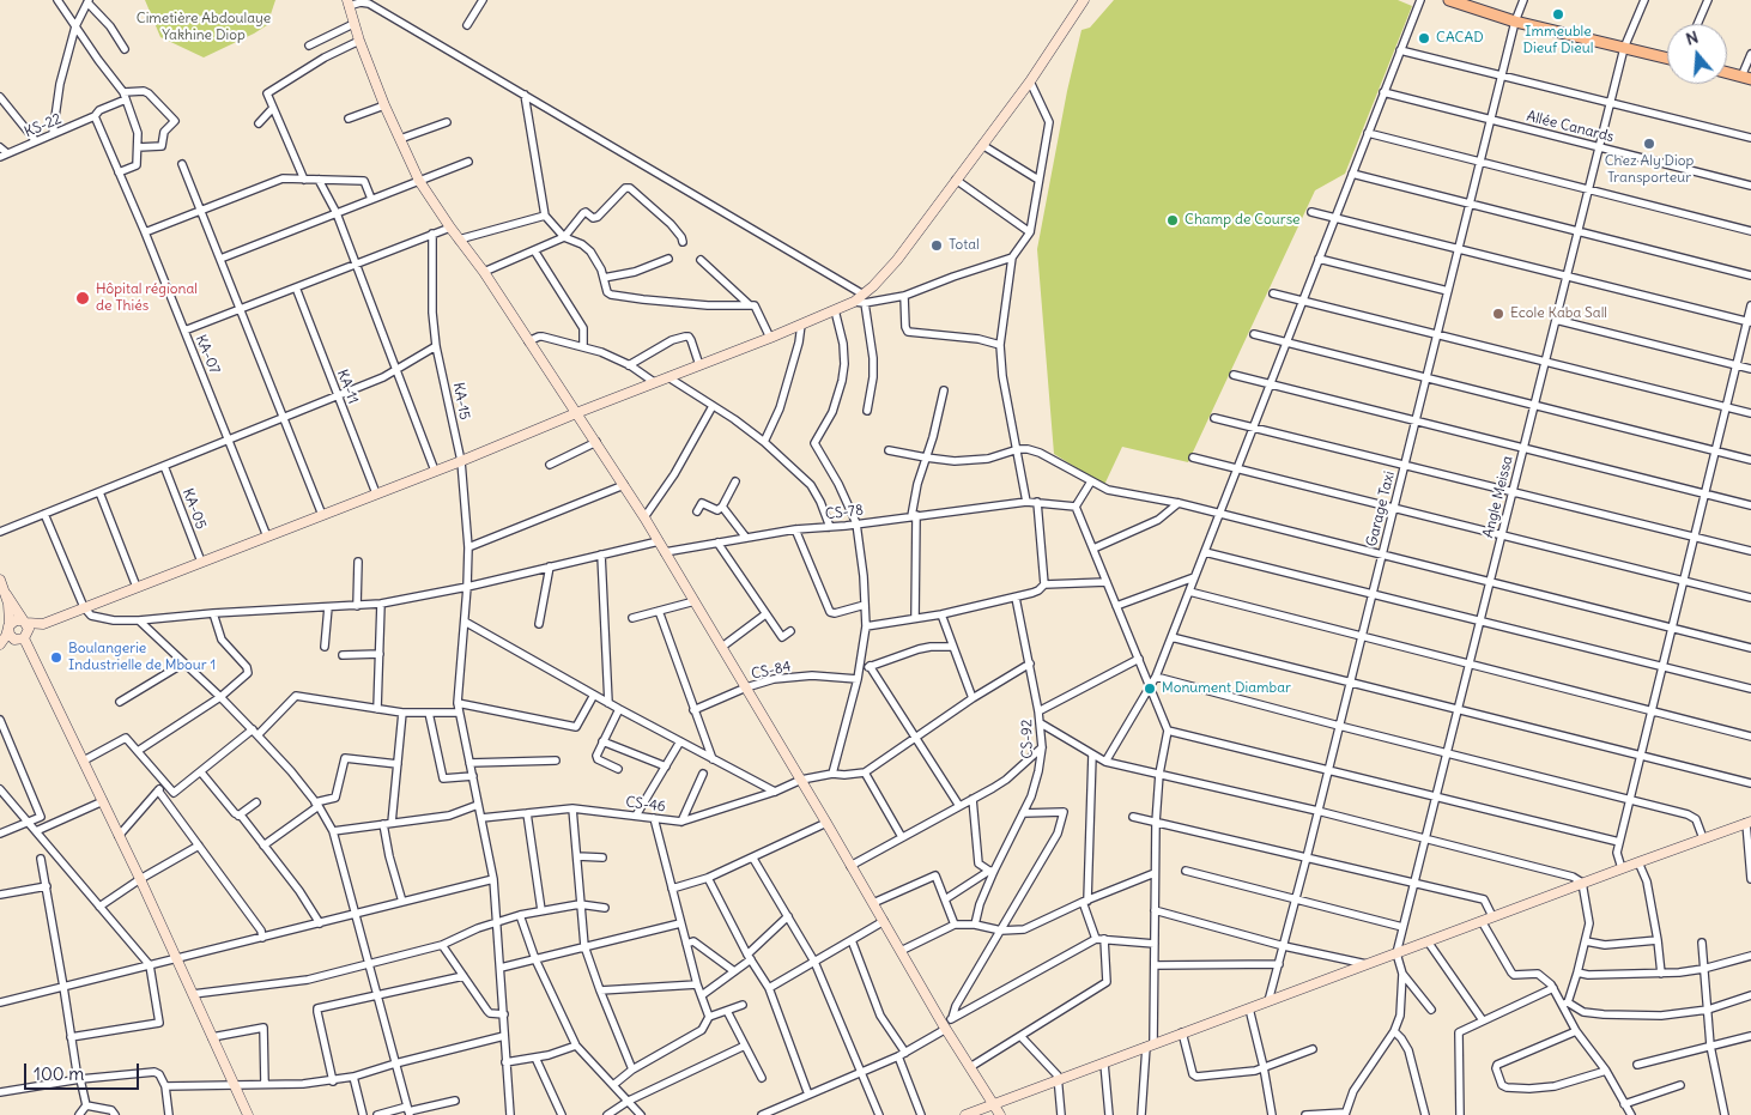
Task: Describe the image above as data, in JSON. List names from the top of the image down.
{
  "streets": {
    "street": [
      "KS-22",
      "Allée Canards",
      "KA-07",
      "KA-11",
      "KA-15",
      "Angle Meissa",
      "KA-05",
      "Garage Taxi",
      "CS-78",
      "CS-84",
      "CS-92",
      "CS-46"
    ]
  },
  "crossings": [
    ["KS-22", "KA-07"],
    ["Allée Canards", "Angle Meissa"],
    ["Allée Canards", "Garage Taxi"],
    ["KA-15", "CS-46"]
  ],
  "parks": ["Cimetière Abdoulaye Yakhine Diop"],
  "places": [
    "Immeuble Dieuf Dieul",
    "CACAD",
    "Chez Aly Diop Transporteur",
    "Champ de Course",
    "Total",
    "Hôpital régional de Thiés",
    "Ecole Kaba Sall",
    "Boulangerie Industrielle de Mbour 1",
    "Monument Diambar"
  ],
  "scale_bar": "100 m",
  "north": "top"
}
